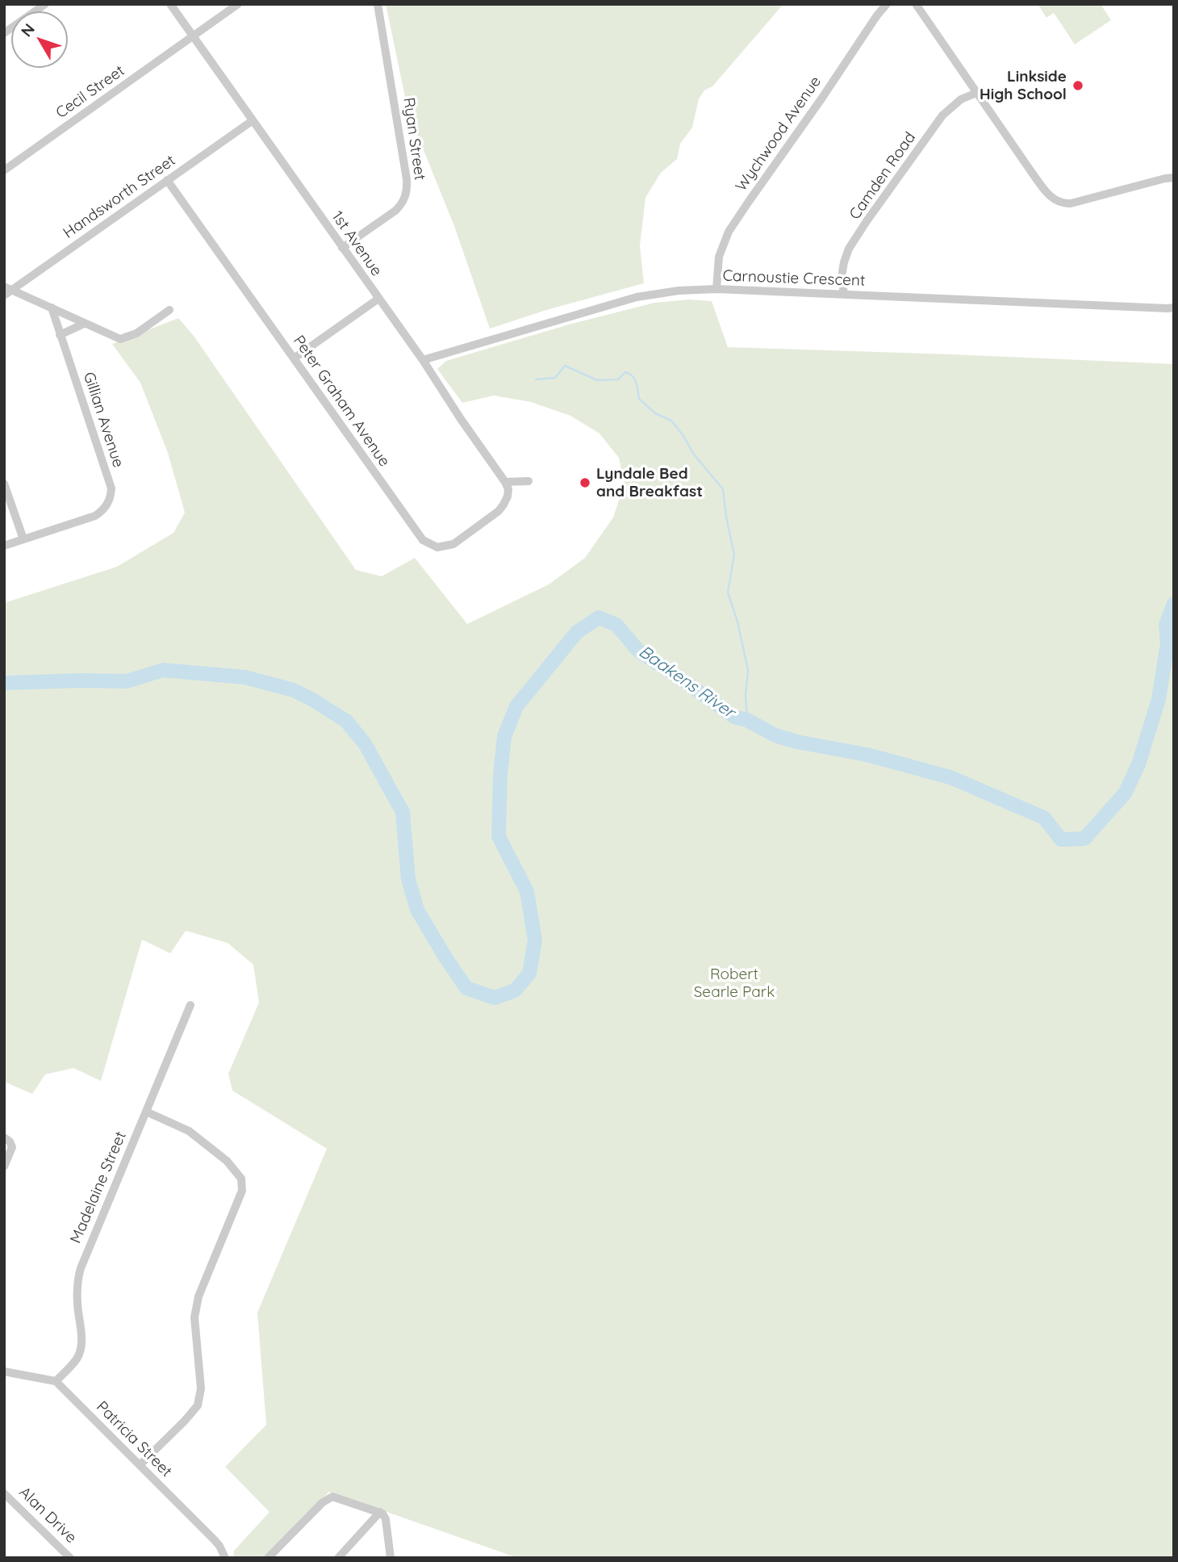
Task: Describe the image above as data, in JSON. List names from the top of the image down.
{
  "streets": {
    "street": [
      "Cecil Street",
      "Wychwood Avenue",
      "Ryan Street",
      "Camden Road",
      "Handsworth Street",
      "1st Avenue",
      "Carnoustie Crescent",
      "Peter Graham Avenue",
      "Gillian Avenue",
      "Madelaine Street",
      "Patricia Street",
      "Alan Drive"
    ]
  },
  "crossings": [
    ["Cecil Street", "1st Avenue"],
    ["Wychwood Avenue", "Carnoustie Crescent"],
    ["Ryan Street", "1st Avenue"],
    ["Camden Road", "Carnoustie Crescent"],
    ["Handsworth Street", "1st Avenue"],
    ["Handsworth Street", "Peter Graham Avenue"],
    ["1st Avenue", "Carnoustie Crescent"],
    ["1st Avenue", "Peter Graham Avenue"],
    ["Madelaine Street", "Patricia Street"]
  ],
  "water": ["Baakens River"],
  "parks": ["Robert Searle Park"],
  "places": ["Linkside High School", "Lyndale Bed and Breakfast"],
  "north": "top left"
}
